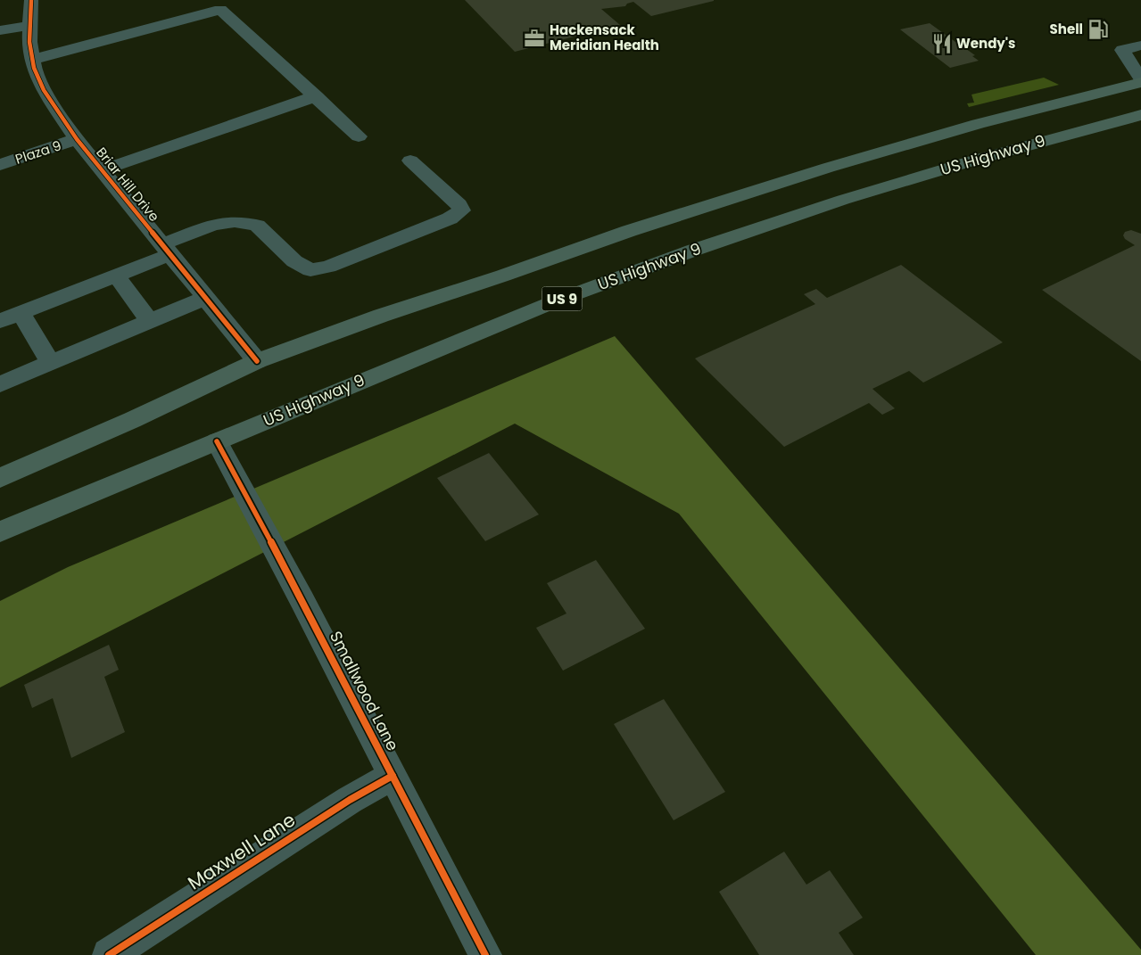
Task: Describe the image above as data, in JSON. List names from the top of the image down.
{
  "streets": {
    "highway": ["US Highway 9", "US 9"],
    "street": [
      "Plaza 9",
      "Briar Hill Drive",
      "Smallwood Lane",
      "Maxwell Lane"
    ]
  },
  "crossings": [
    ["Plaza 9", "Briar Hill Drive"],
    ["US Highway 9", "Briar Hill Drive"],
    ["US Highway 9", "Smallwood Lane"],
    ["Smallwood Lane", "Maxwell Lane"]
  ],
  "places": {
    "fuel station": ["Shell"],
    "office": ["Hackensack Meridian Health"],
    "restaurant": ["Wendy's"]
  }
}
